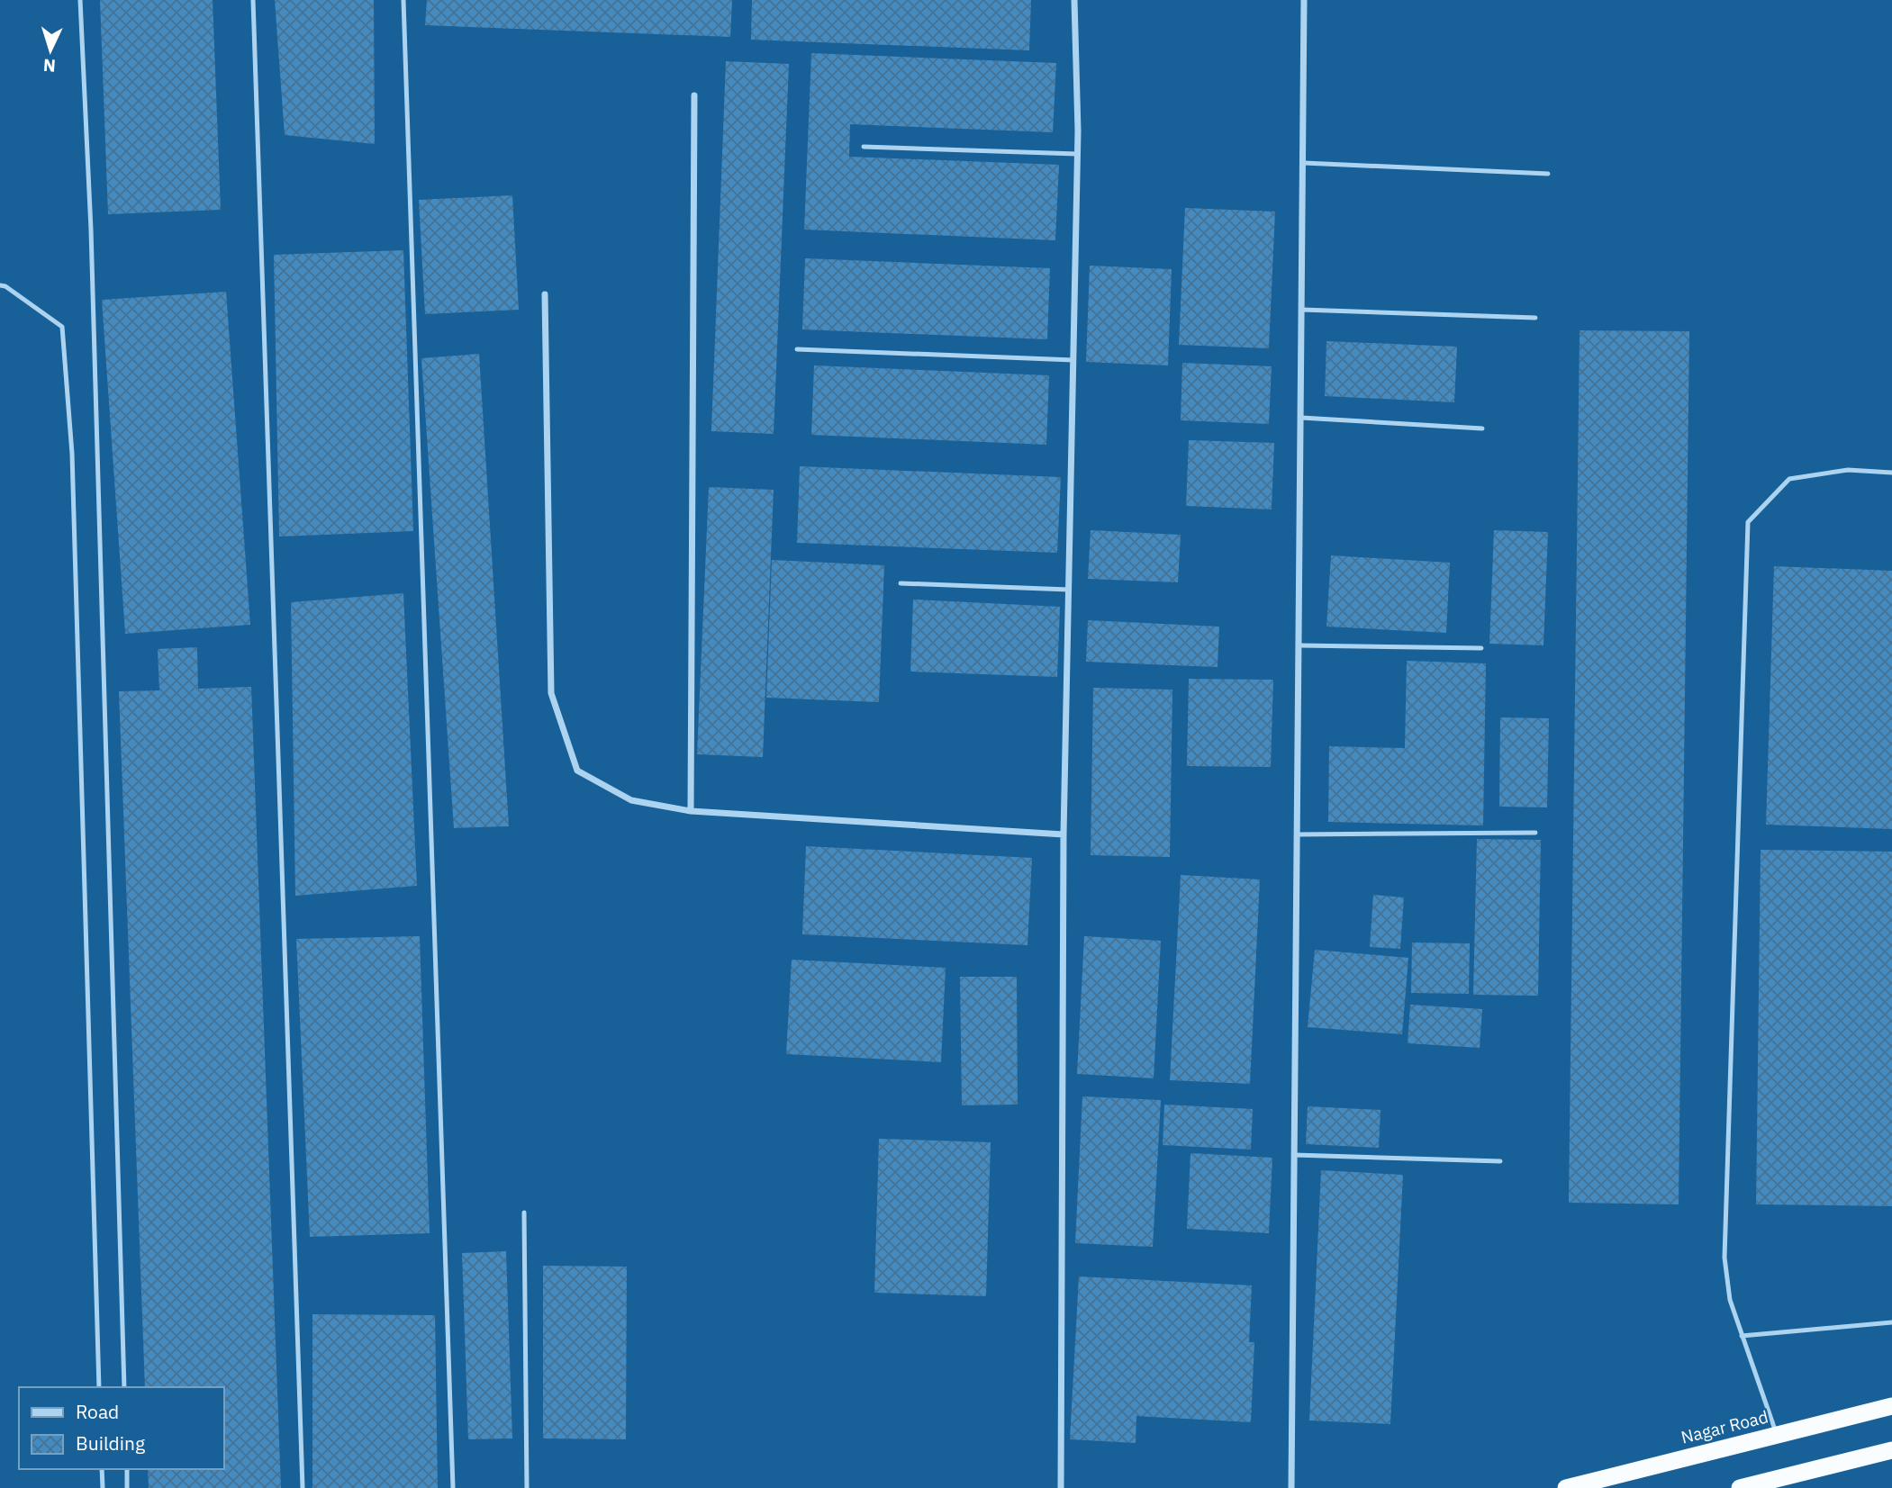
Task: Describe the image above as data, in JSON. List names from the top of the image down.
{
  "streets": {
    "highway": ["Nagar Road"]
  },
  "legend": ["Road", "Building"],
  "north": "bottom"
}
